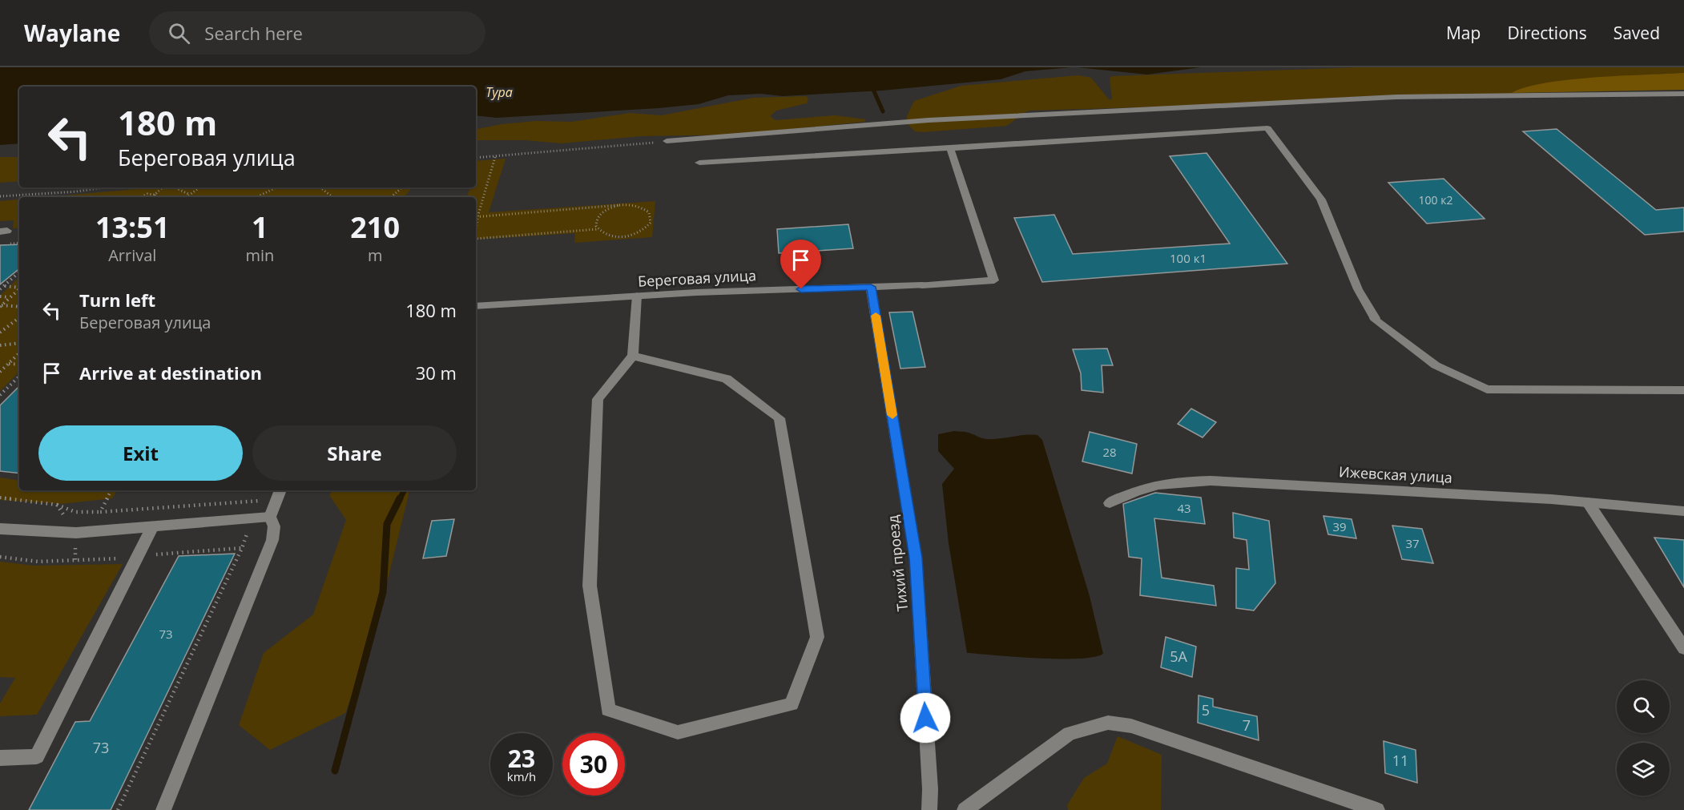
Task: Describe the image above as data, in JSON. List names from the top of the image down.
{
  "streets": {
    "street": ["Береговая улица", "Ижевская улица", "Тихий проезд"]
  },
  "crossings": [
    ["Береговая улица", "Тихий проезд"]
  ],
  "water": ["Тура"],
  "house_numbers": [
    "100 к2",
    "100 к1",
    "28",
    "43",
    "39",
    "37",
    "73",
    "5А",
    "5",
    "7",
    "73",
    "11"
  ],
  "page": {
    "header": "Waylane",
    "search": "Search here",
    "nav": ["Map", "Directions", "Saved"],
    "turn": ["180 m", "Береговая улица"],
    "eta": [
      "13:51",
      "Arrival",
      "1",
      "min",
      "210",
      "m"
    ],
    "list": [
      {
        "name": "Turn left",
        "note": "Береговая улица",
        "value": "180 m"
      },
      {
        "name": "Arrive at destination",
        "value": "30 m"
      }
    ],
    "buttons": ["Exit", "Share"],
    "speed": "23 km/h",
    "limit": "30"
  }
}
